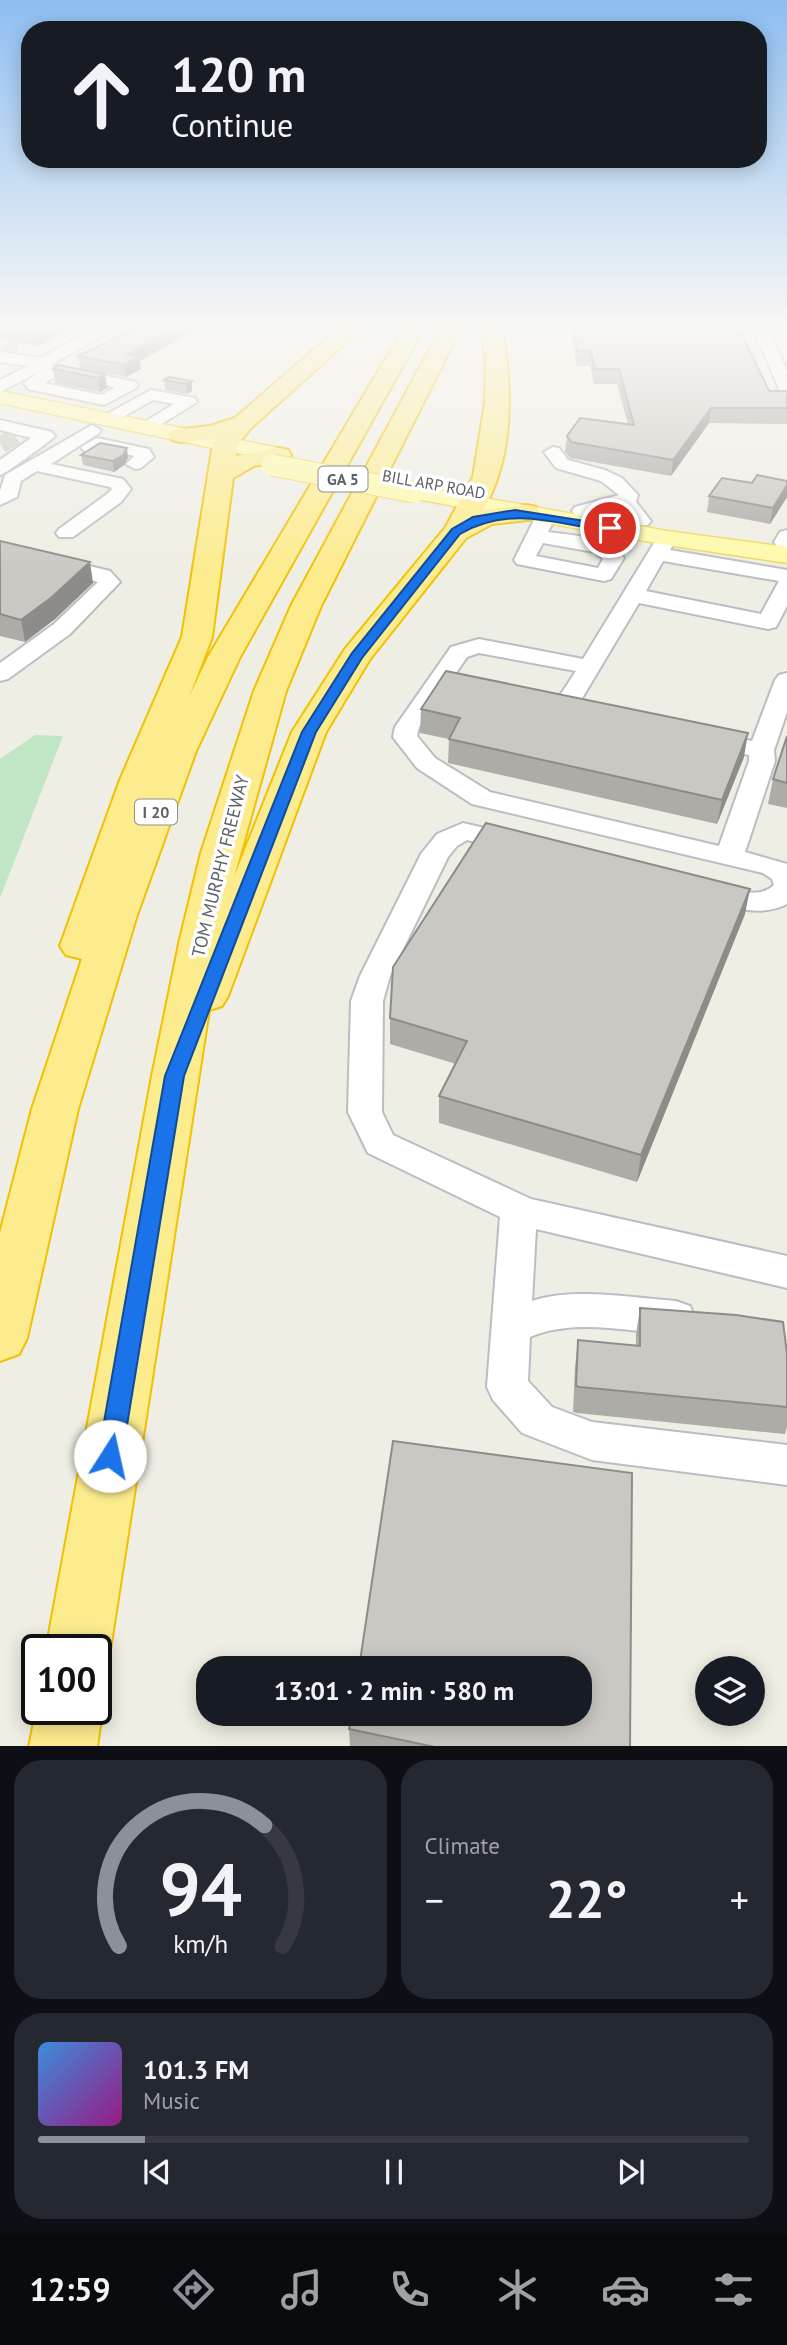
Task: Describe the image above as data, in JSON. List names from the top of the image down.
{
  "streets": {
    "highway": ["I 20", "TOM MURPHY FREEWAY"],
    "main road": ["GA 5", "BILL ARP ROAD"]
  },
  "page": {
    "turn": ["120 m", "Continue"],
    "limit": "100",
    "trip": "13:01 · 2 min · 580 m",
    "tile": "Climate",
    "heat": ["−", "22°", "+"],
    "song": ["101.3 FM", "Music"],
    "tabs": "12:59",
    "gauge": ["94", "km/h"]
  }
}
